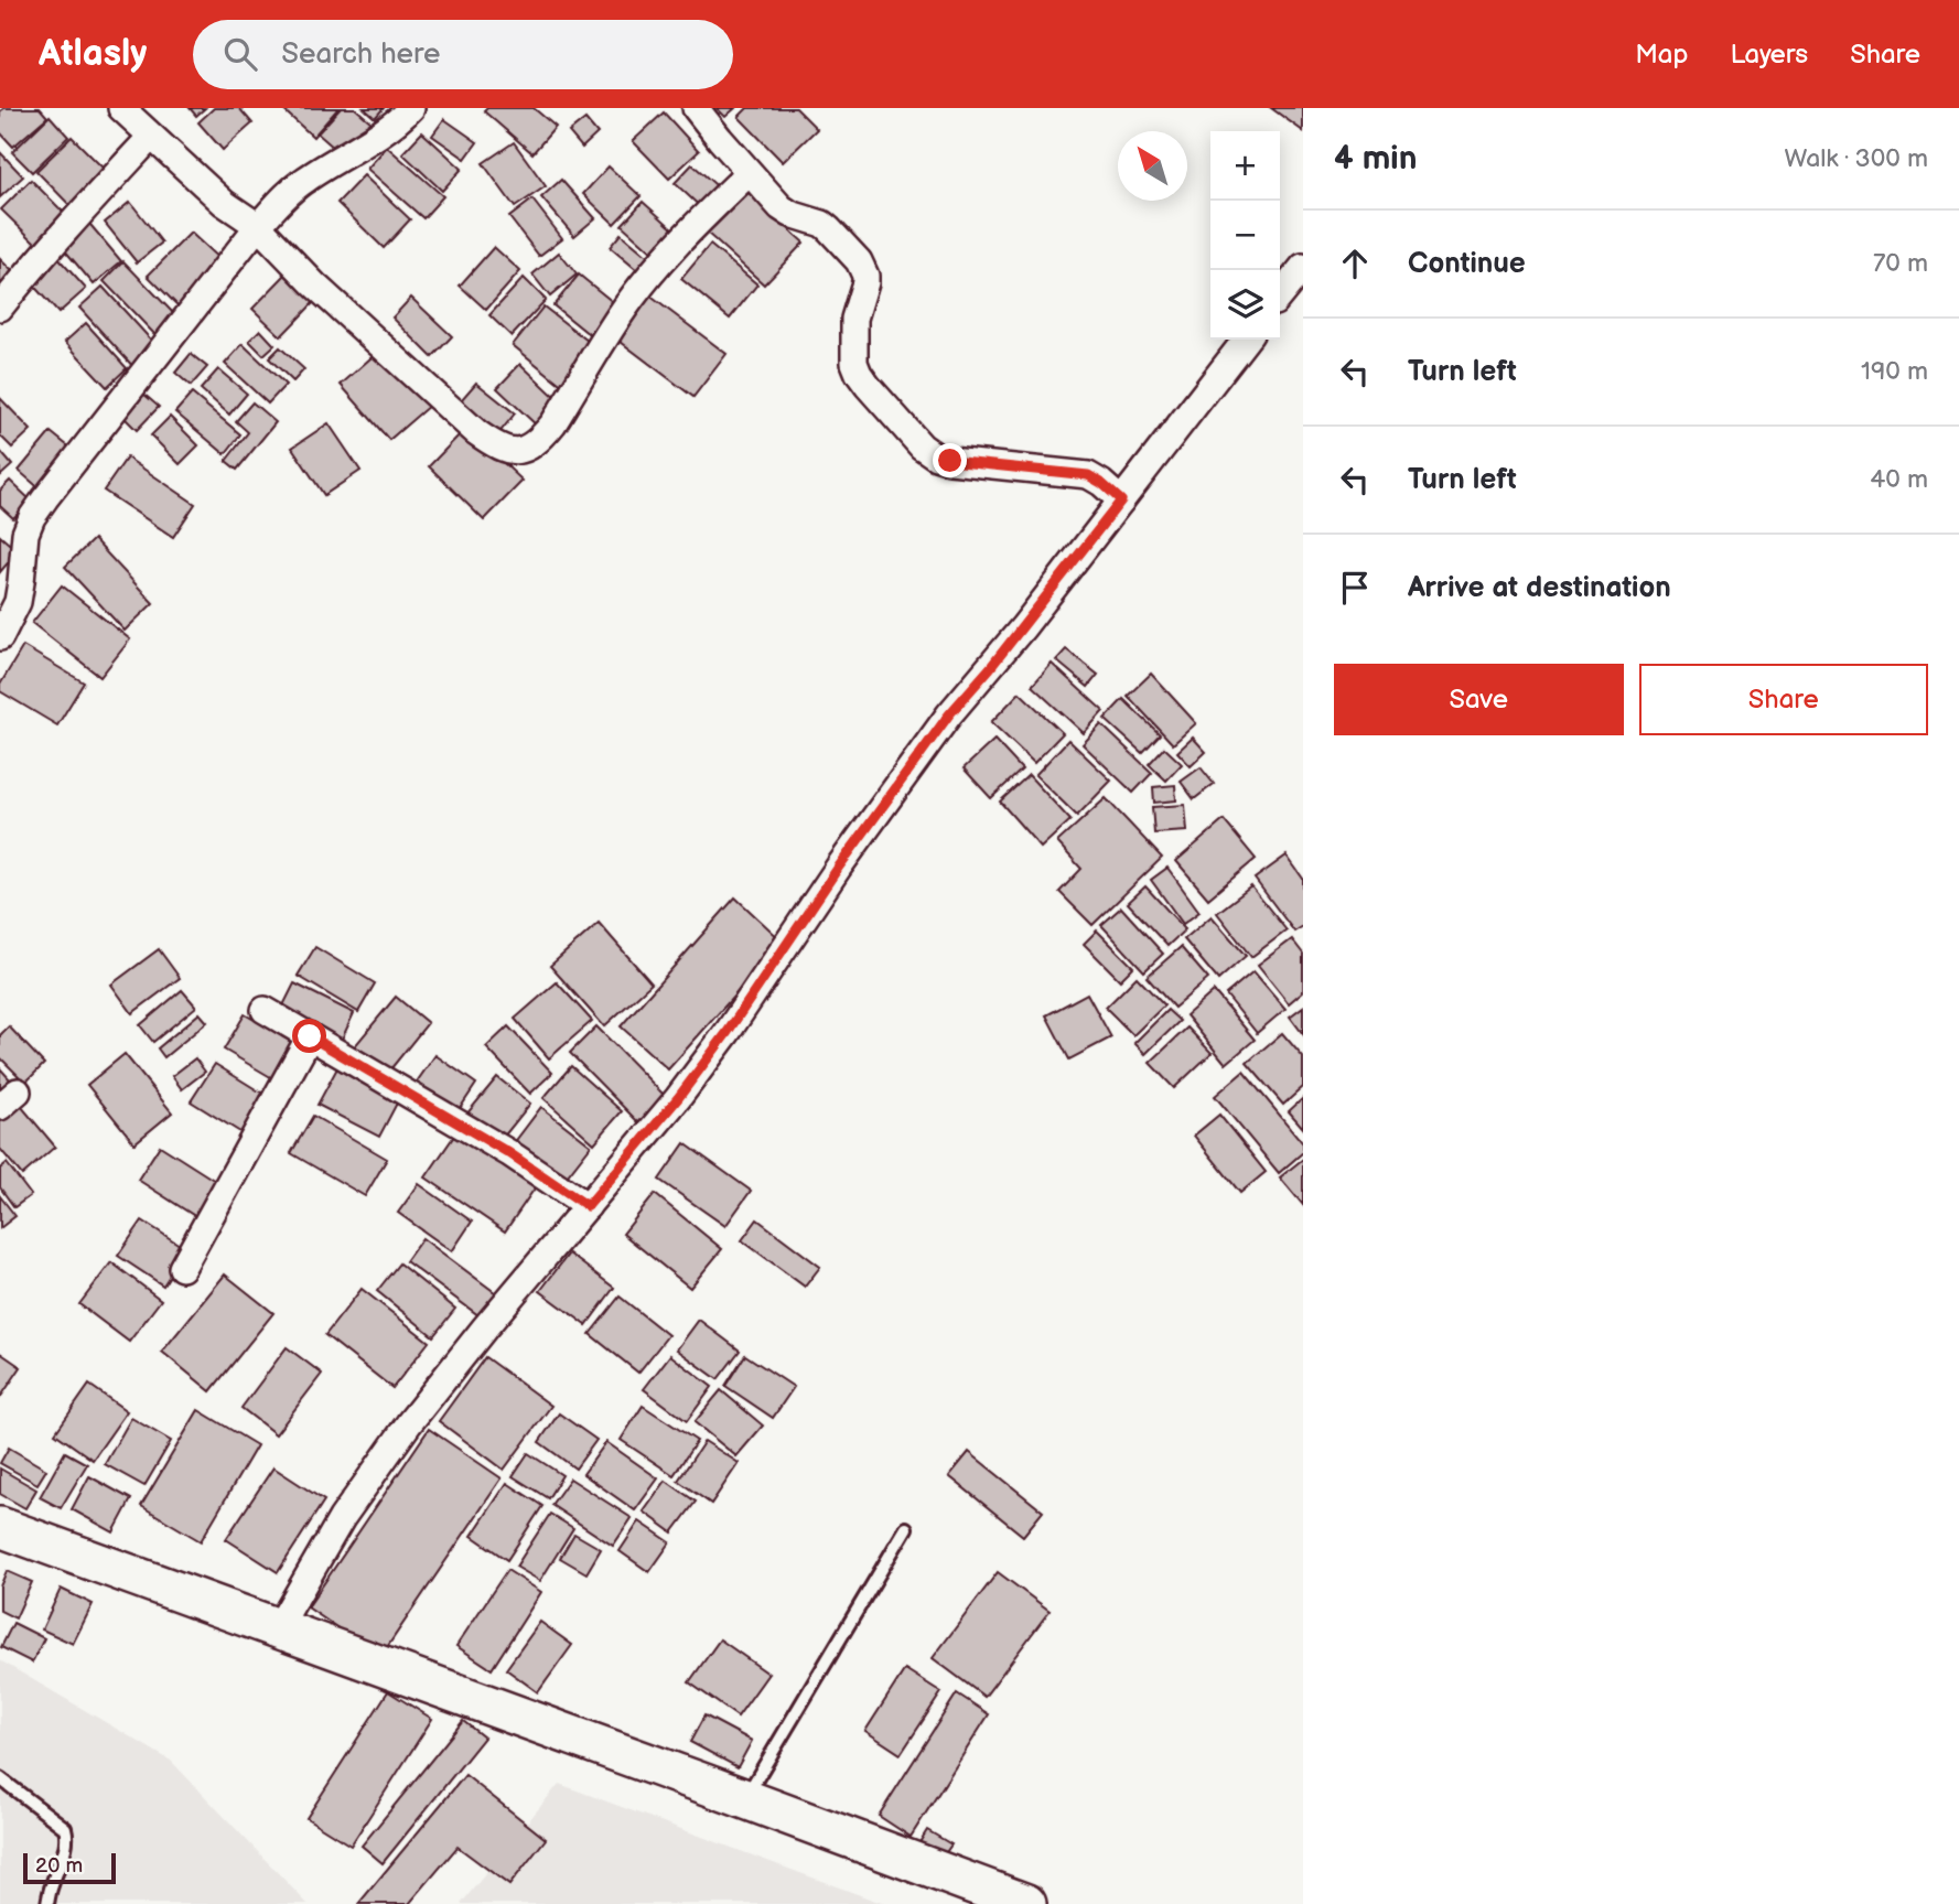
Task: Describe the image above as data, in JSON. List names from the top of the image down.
{
  "scale_bar": "20 m",
  "north": "top left",
  "page": {
    "header": "Atlasly",
    "search": "Search here",
    "nav": ["Map", "Layers", "Share"],
    "heading": ["4 min", "Walk · 300 m"],
    "map_buttons": ["+", "−"],
    "list": [
      ["Continue", "70 m"],
      ["Turn left", "190 m"],
      ["Turn left", "40 m"],
      "Arrive at destination"
    ],
    "buttons": ["Save", "Share"],
    "scale": "20 m"
  }
}
